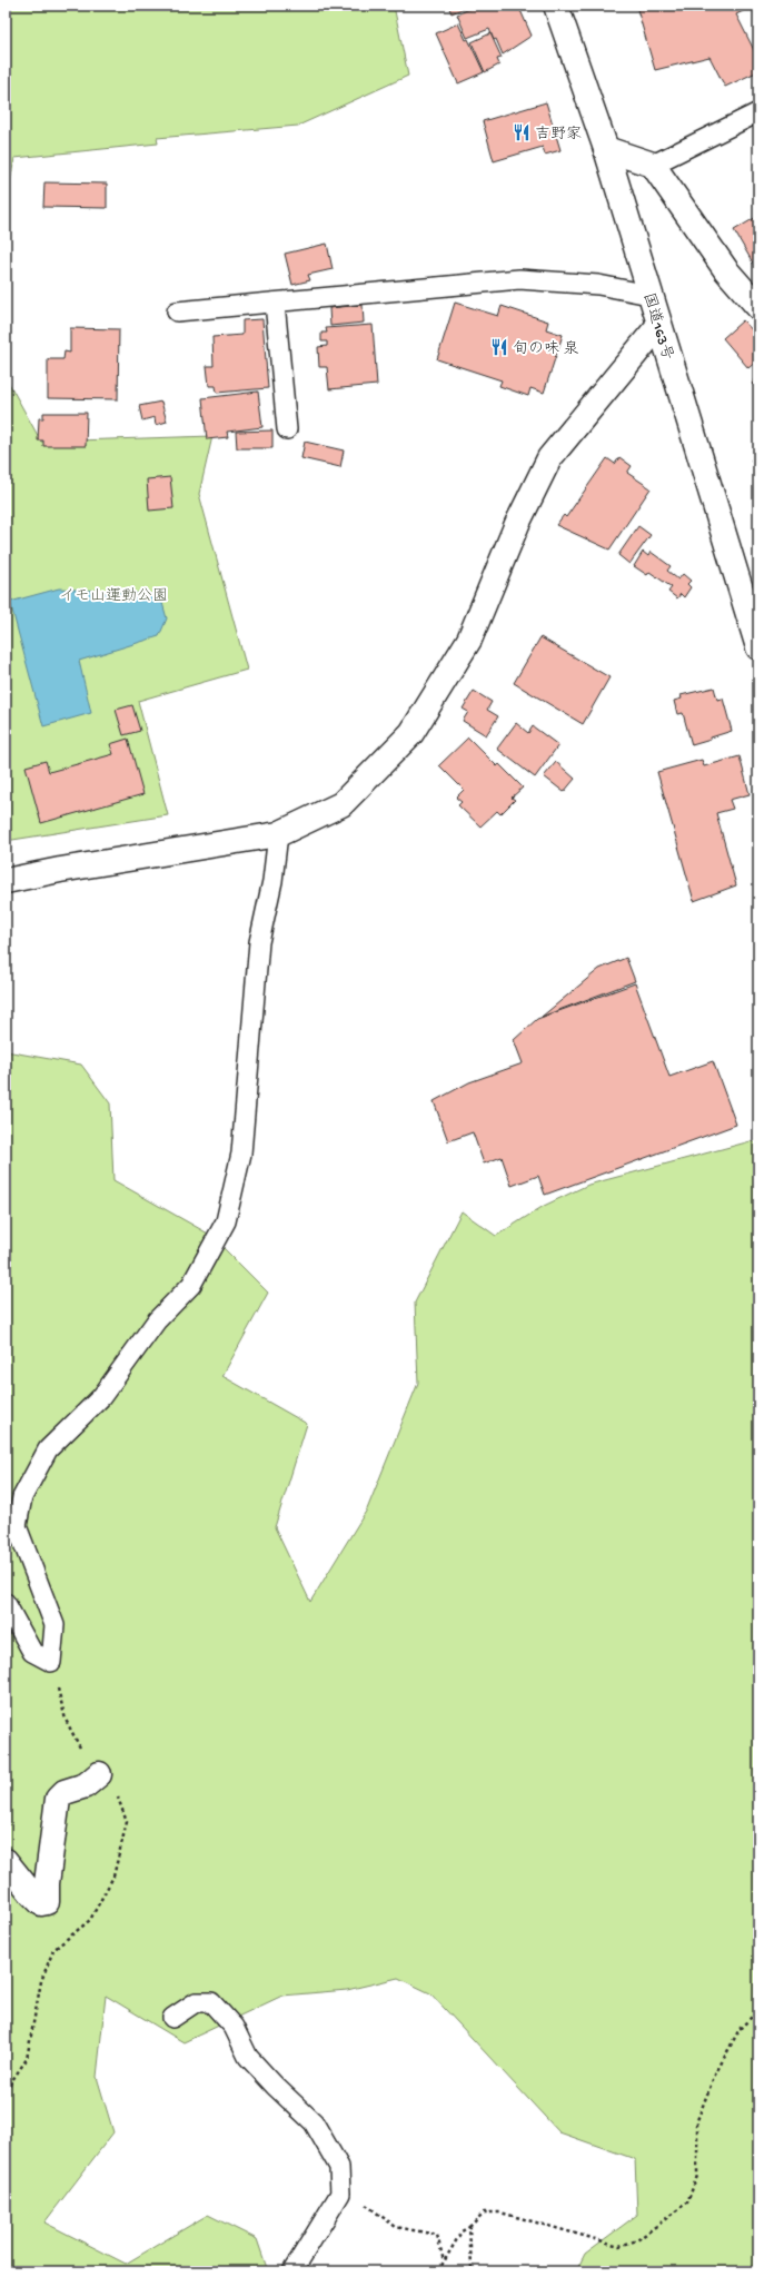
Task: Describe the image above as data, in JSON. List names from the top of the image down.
{
  "streets": {
    "main road": ["国道163号"]
  },
  "parks": ["イモ山運動公園"],
  "places": {
    "restaurant": ["吉野家", "旬の味 泉"]
  }
}
